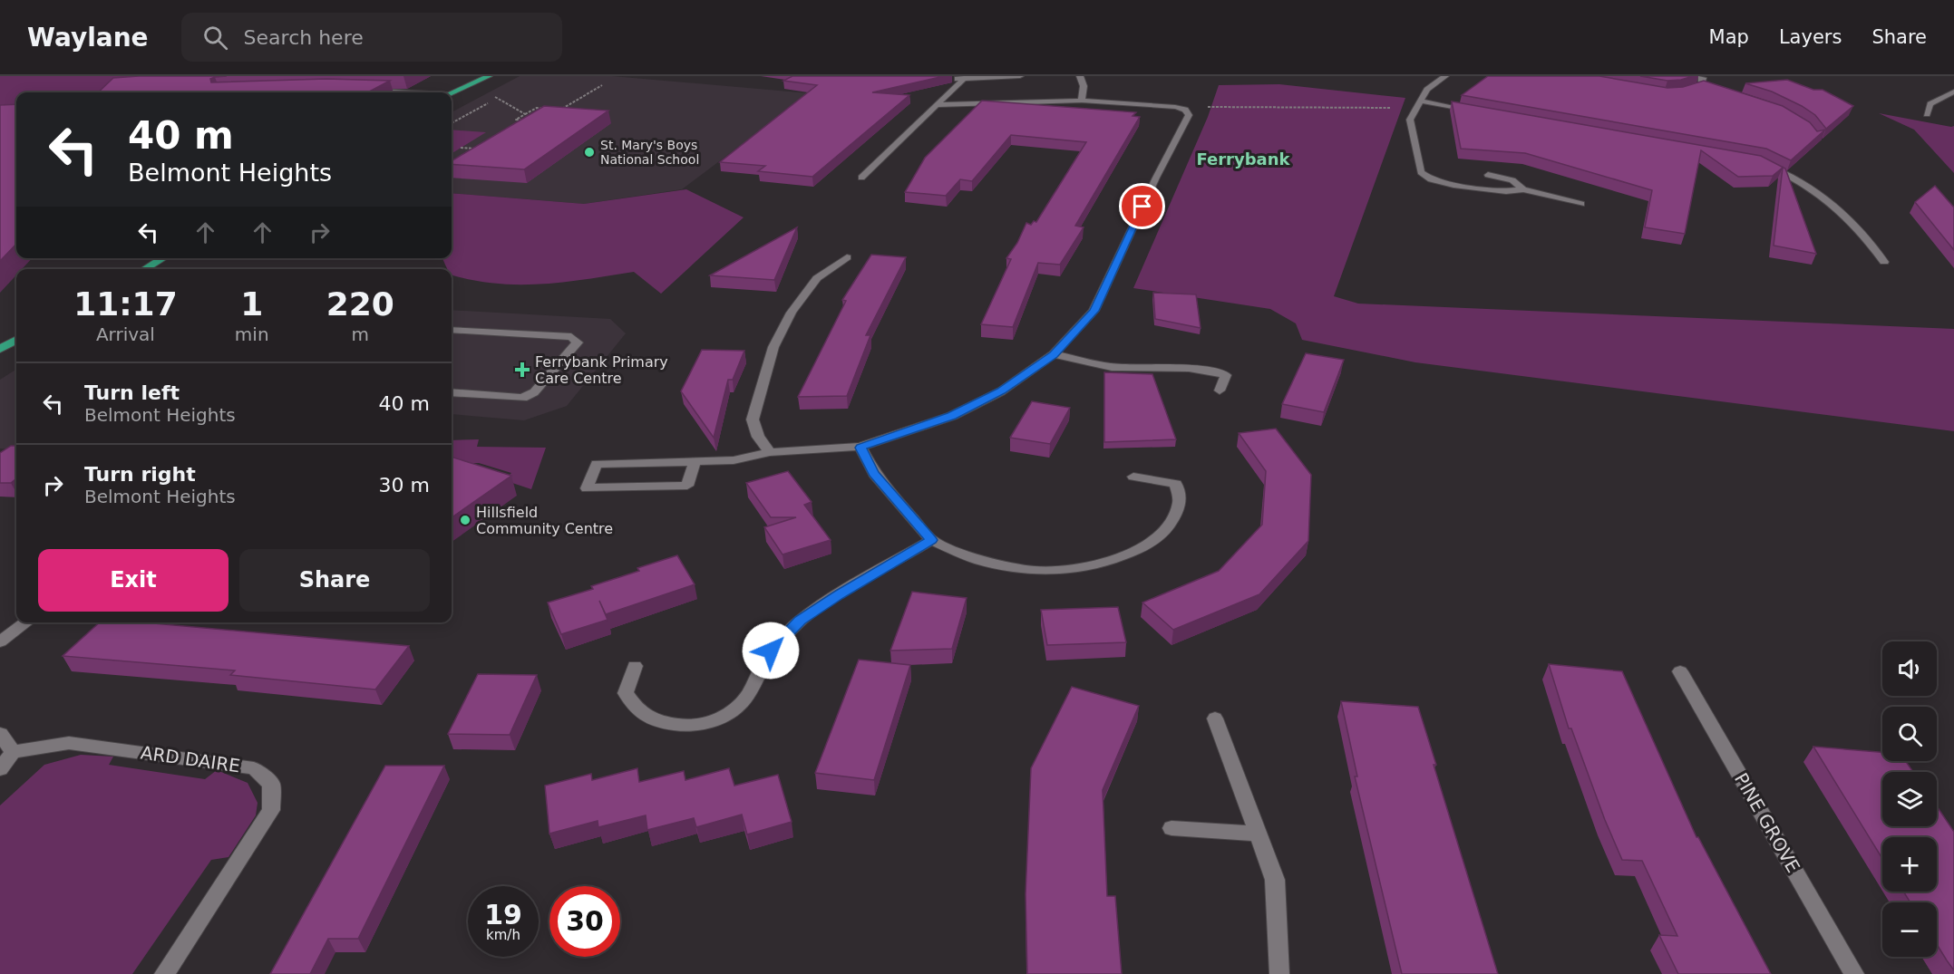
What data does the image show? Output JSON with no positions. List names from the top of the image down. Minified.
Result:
{"streets":{"street":["ARD DAIRE","PINE GROVE"]},"districts":["Ferrybank"],"places":{"other":["St. Mary's Boys National School","Hillsfield Community Centre"],"health":["Ferrybank Primary Care Centre"]},"page":{"header":"Waylane","search":"Search here","nav":["Map","Layers","Share"],"turn":["40 m","Belmont Heights"],"eta":["11:17","Arrival","1","min","220","m"],"list":[{"name":"Turn left","note":"Belmont Heights","value":"40 m"},{"name":"Turn right","note":"Belmont Heights","value":"30 m"}],"buttons":["Exit","Share"],"map_buttons":["+","−"],"speed":"19 km/h","limit":"30"}}
